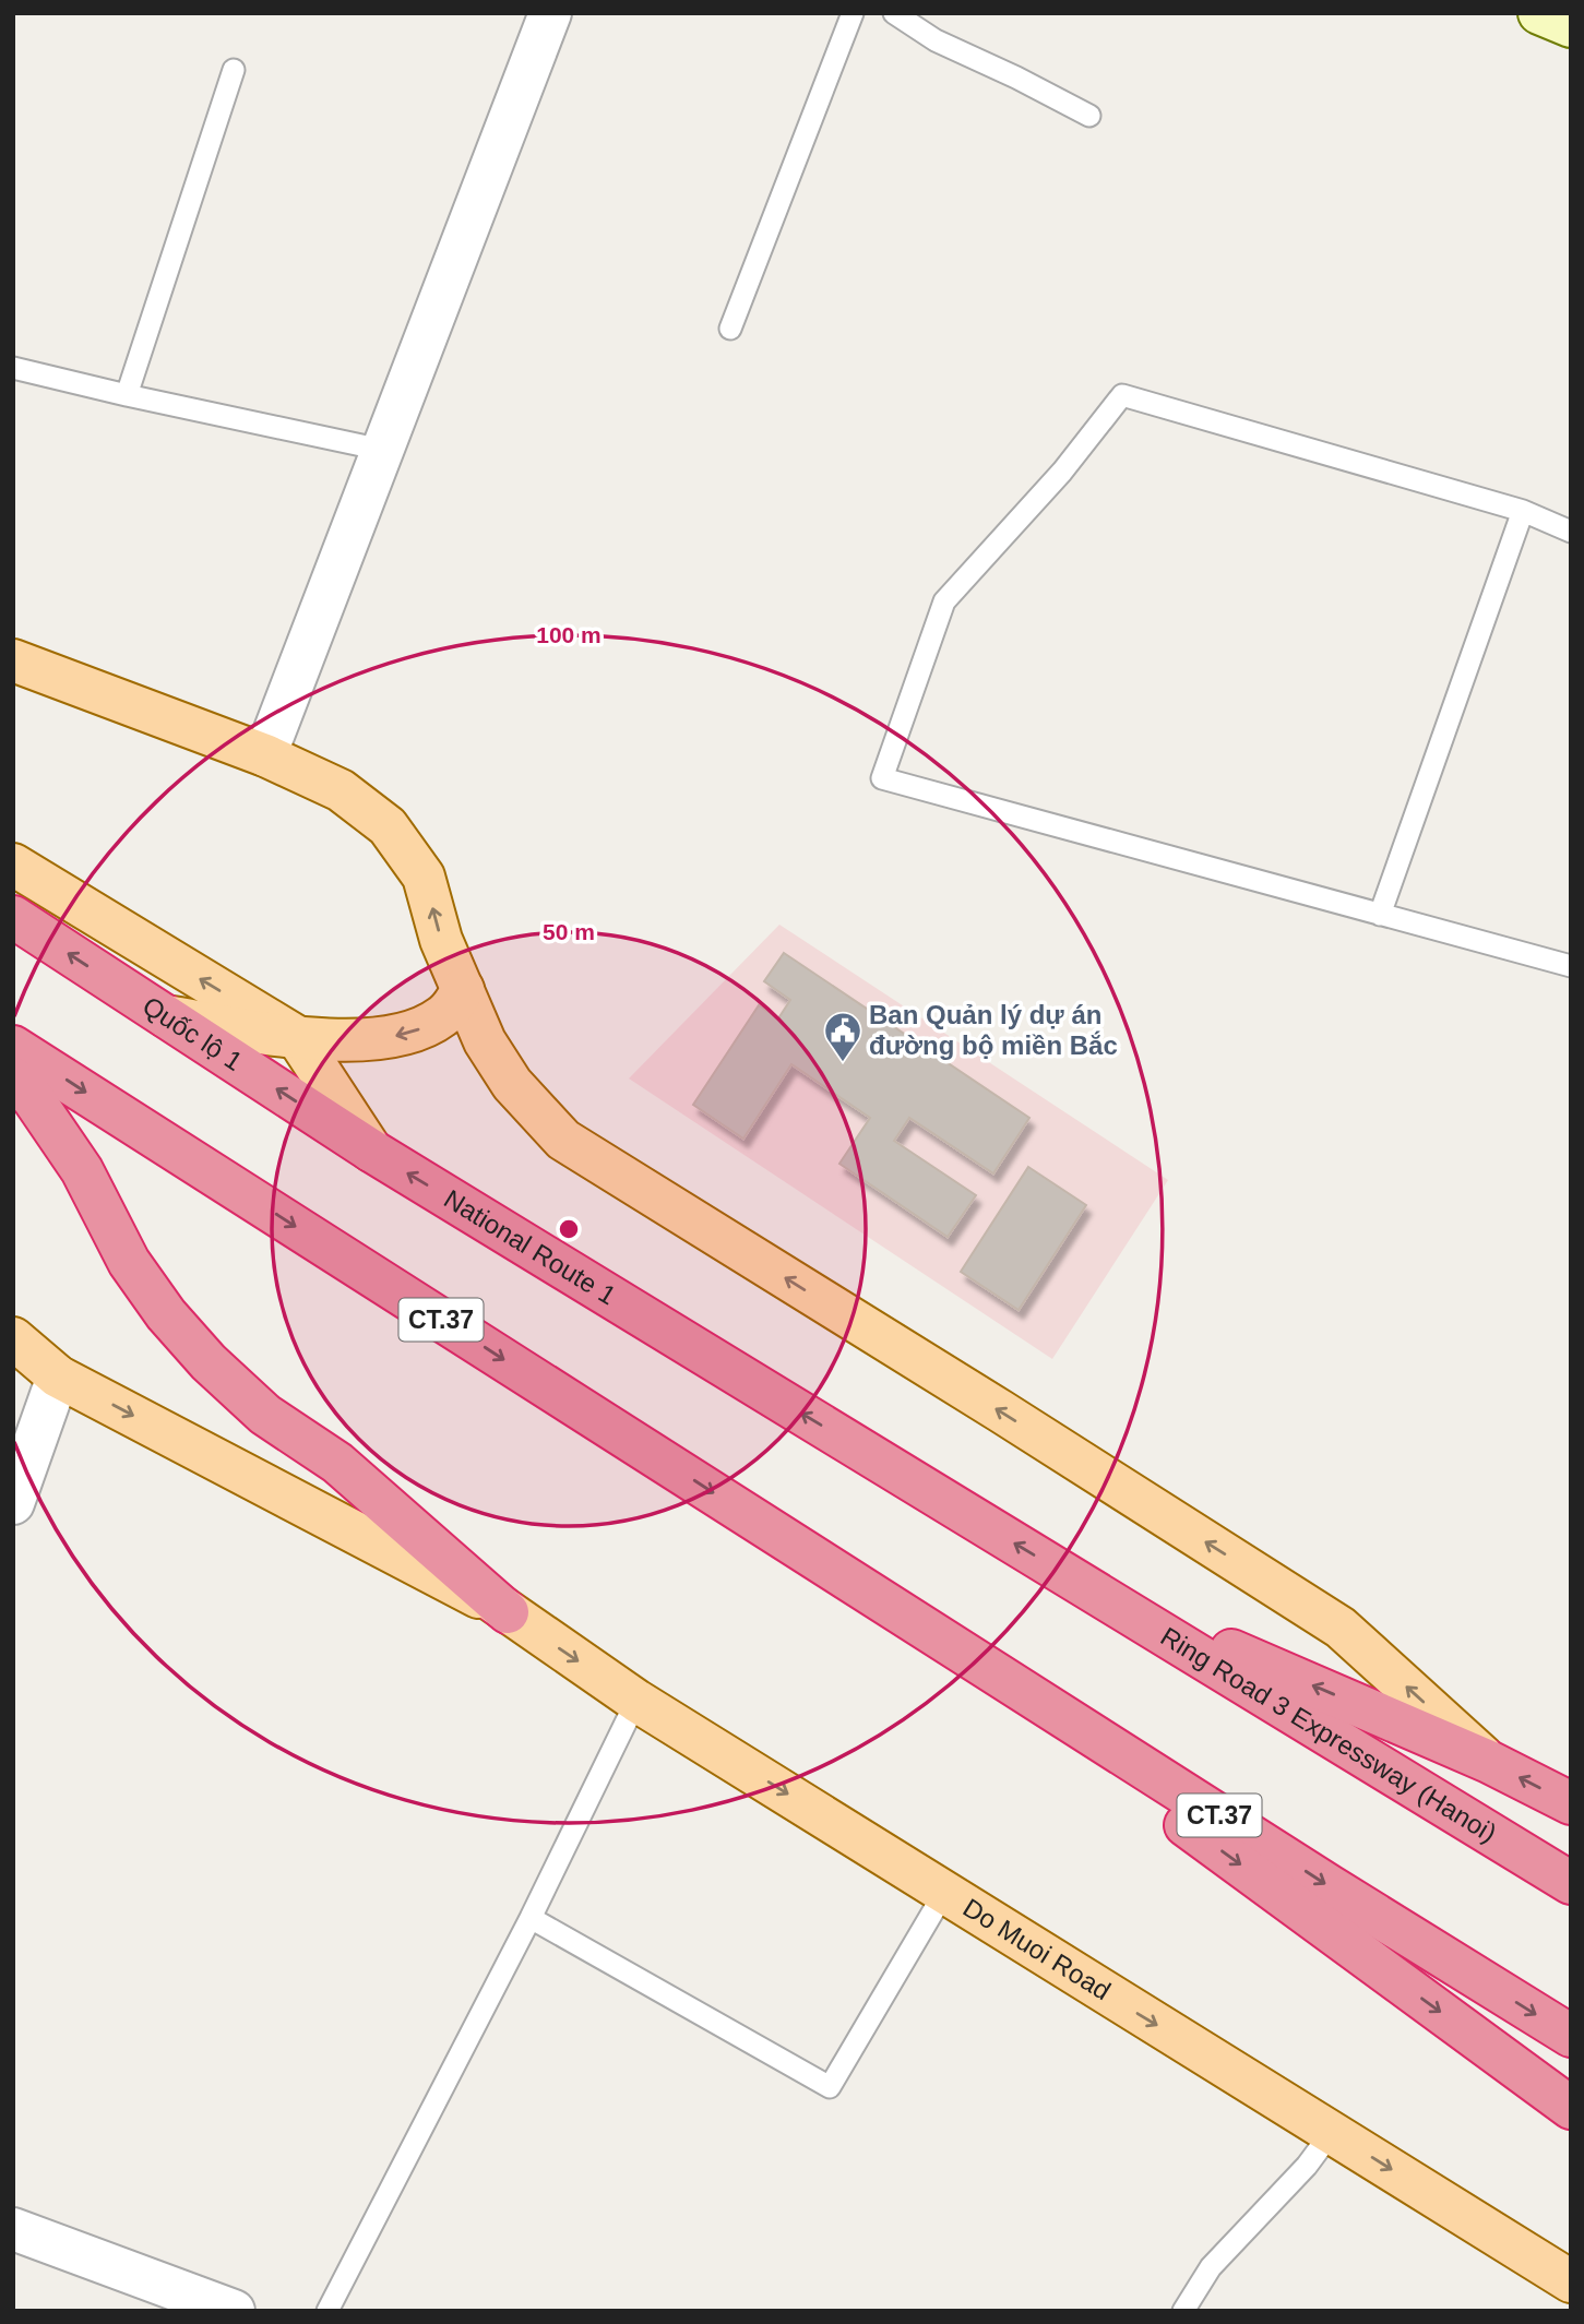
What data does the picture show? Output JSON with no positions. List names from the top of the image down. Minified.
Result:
{"streets":{"highway":["Quốc lộ 1","National Route 1","CT.37","Ring Road 3 Expressway (Hanoi)"],"main road":["Do Muoi Road"]},"crossings":[["Quốc lộ 1","National Route 1"],["National Route 1","Ring Road 3 Expressway (Hanoi)"]],"one_way":["Do Muoi Road"],"places":{"public building":["Ban Quản lý dự án đường bộ miền Bắc"]},"rings":["100 m","50 m"]}
